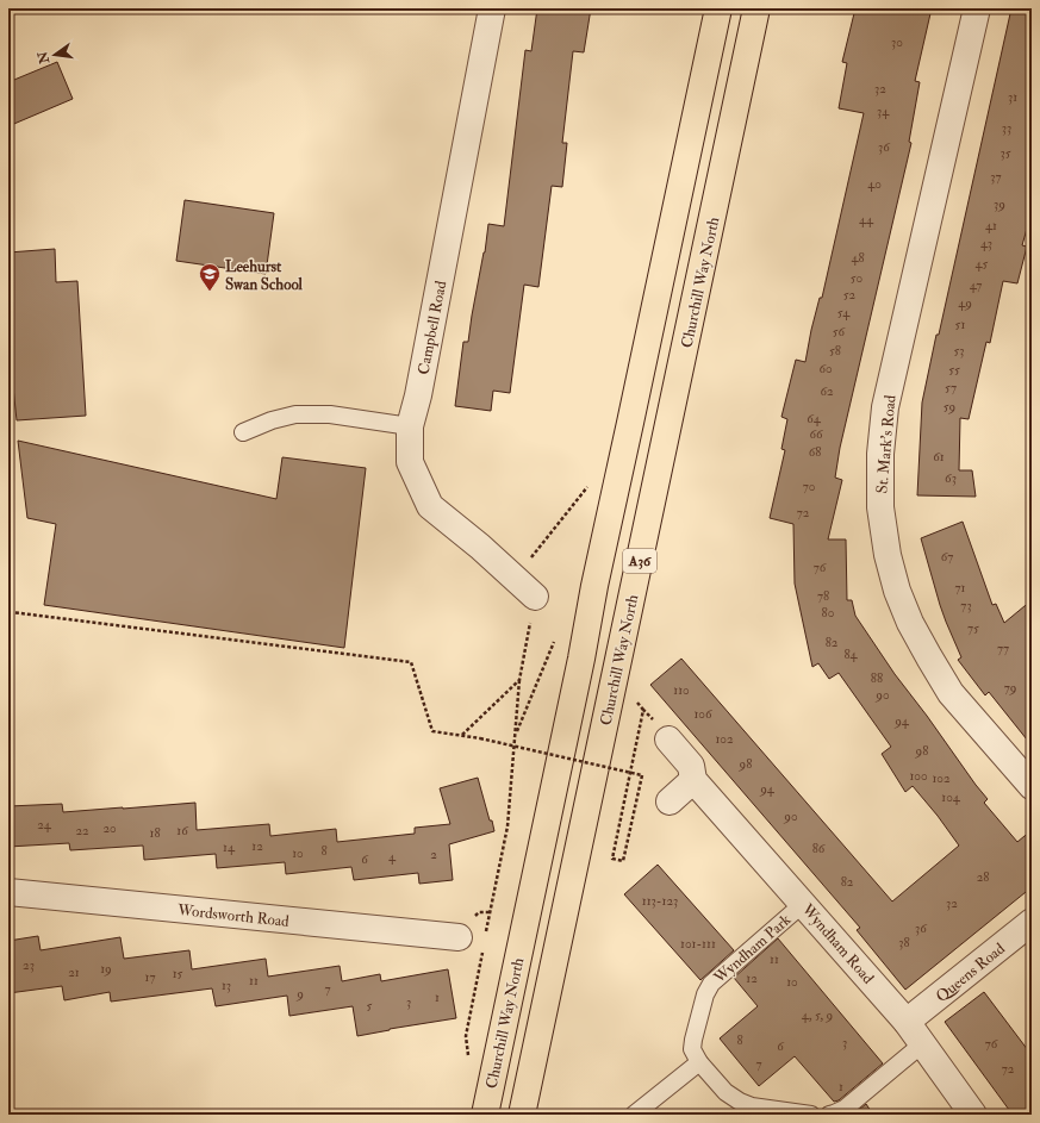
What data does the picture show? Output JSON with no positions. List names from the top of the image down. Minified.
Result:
{"streets":{"highway":["Churchill Way North","A36"],"street":["Campbell Road","St. Mark's Road","Wordsworth Road","Wyndham Road","Queens Road"],"lane":["Wyndham Park"]},"crossings":[["Wyndham Road","Wyndham Park"],["Wyndham Road","Queens Road"]],"places":{"school or university":["Leehurst Swan School"]},"house_numbers":["30","32","31","34","33","36","35","37","40","39","44","41","43","48","45","50","47","52","49","54","51","56","58","53","60","55","57","62","59","64","66","68","61","63","70","72","67","76","71","78","73","80","75","82","77","84","88","79","110","90","106","94","102","98","98","100","102","94","104","90","24","20","22","16","18","12","14","86","8","10","2","4","6","28","82","113-123","32","36","38","101-111","11","23","19","21","15","17","12","11","10","13","7","9","1","3","5","4, 5, 9","8","3","76","6","7","72","1"],"north":"left"}
